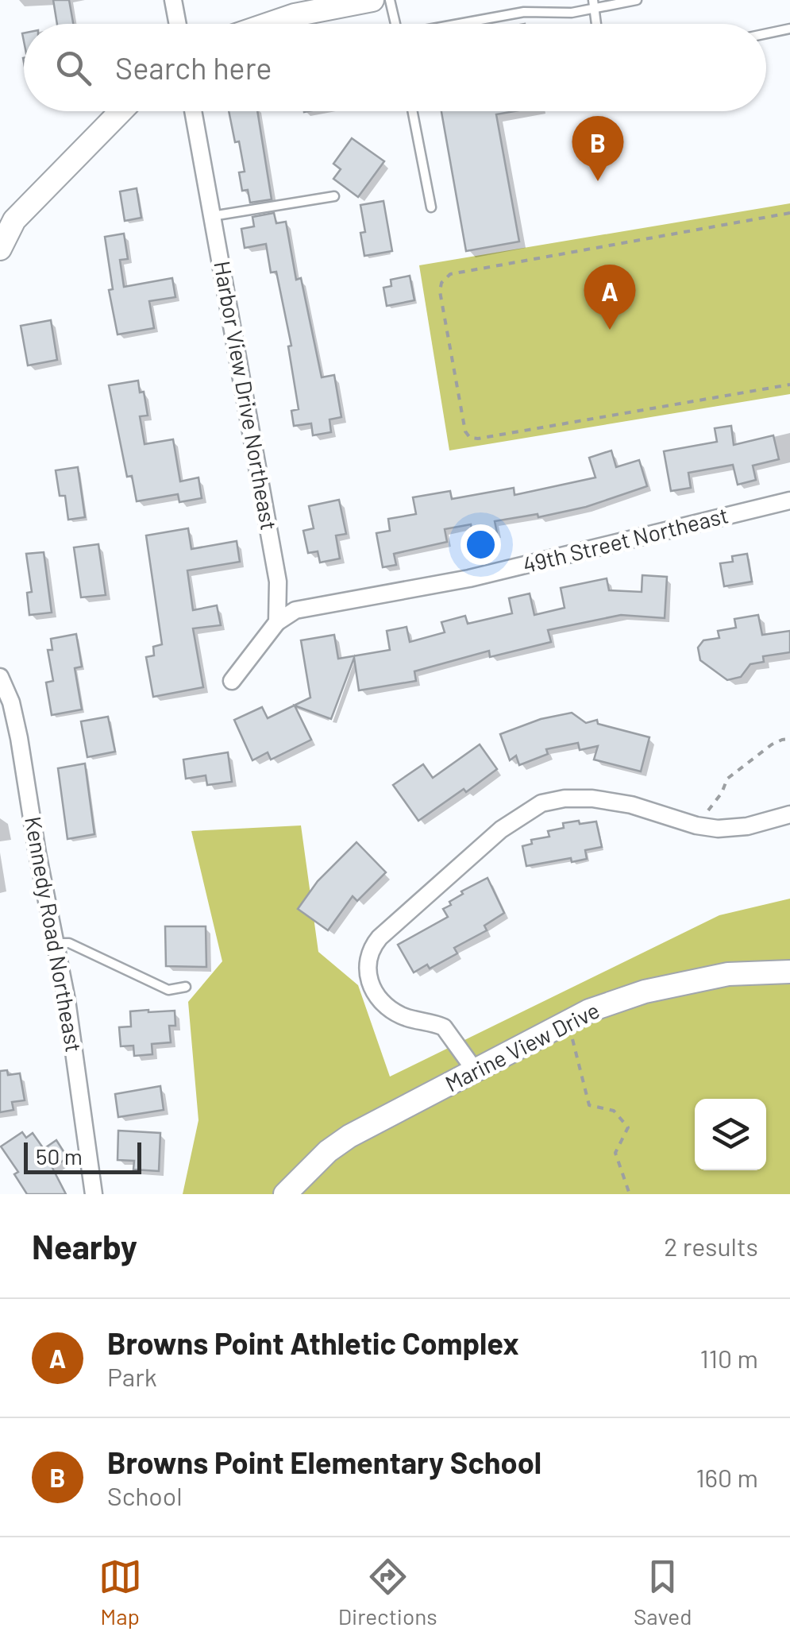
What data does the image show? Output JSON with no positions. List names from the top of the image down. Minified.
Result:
{"streets":{"main road":["Marine View Drive"],"street":["Harbor View Drive Northeast","49th Street Northeast","Kennedy Road Northeast"]},"crossings":[["Harbor View Drive Northeast","49th Street Northeast"]],"scale_bar":"50 m","page":{"search":"Search here","pins":["B","A"],"scale":"50 m","heading":["Nearby","2 results"],"list":[{"mark":"A","name":"Browns Point Athletic Complex","note":"Park","value":"110 m"},{"mark":"B","name":"Browns Point Elementary School","note":"School","value":"160 m"}],"nav":["Map","Directions","Saved"]}}
